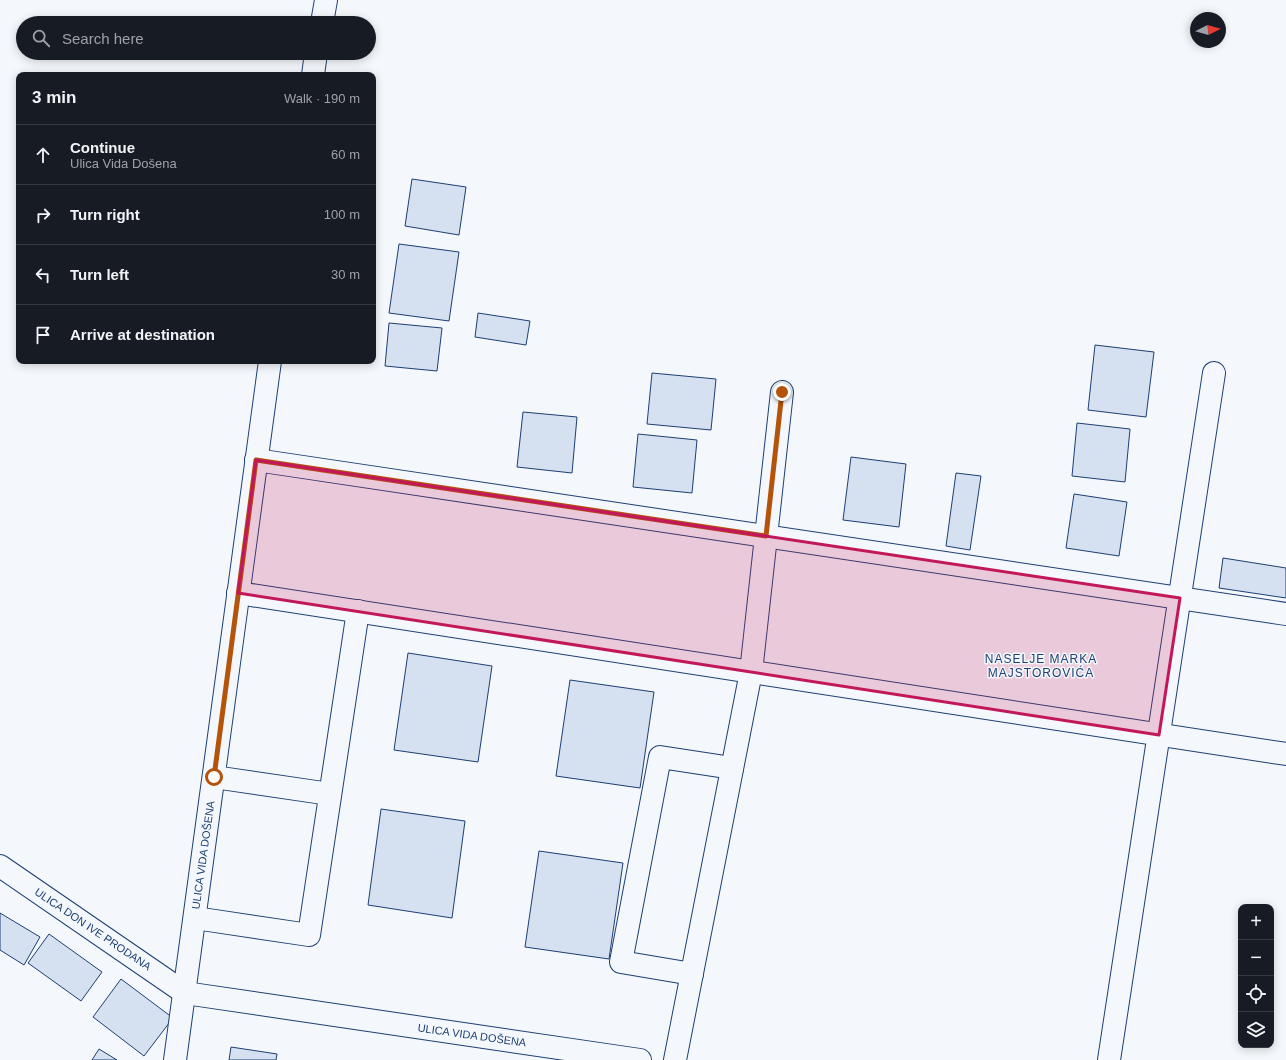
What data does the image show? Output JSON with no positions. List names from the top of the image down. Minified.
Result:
{"streets":{"street":["ULICA VIDA DOŠENA","ULICA DON IVE PRODANA"]},"crossings":[["ULICA VIDA DOŠENA","ULICA DON IVE PRODANA"]],"districts":["NASELJE MARKA MAJSTOROVIĆA"],"north":"right","page":{"search":"Search here","heading":["3 min","Walk · 190 m"],"list":[["Continue","Ulica Vida Došena","60 m"],["Turn right","100 m"],["Turn left","30 m"],"Arrive at destination"],"map_buttons":["+","−"]}}
